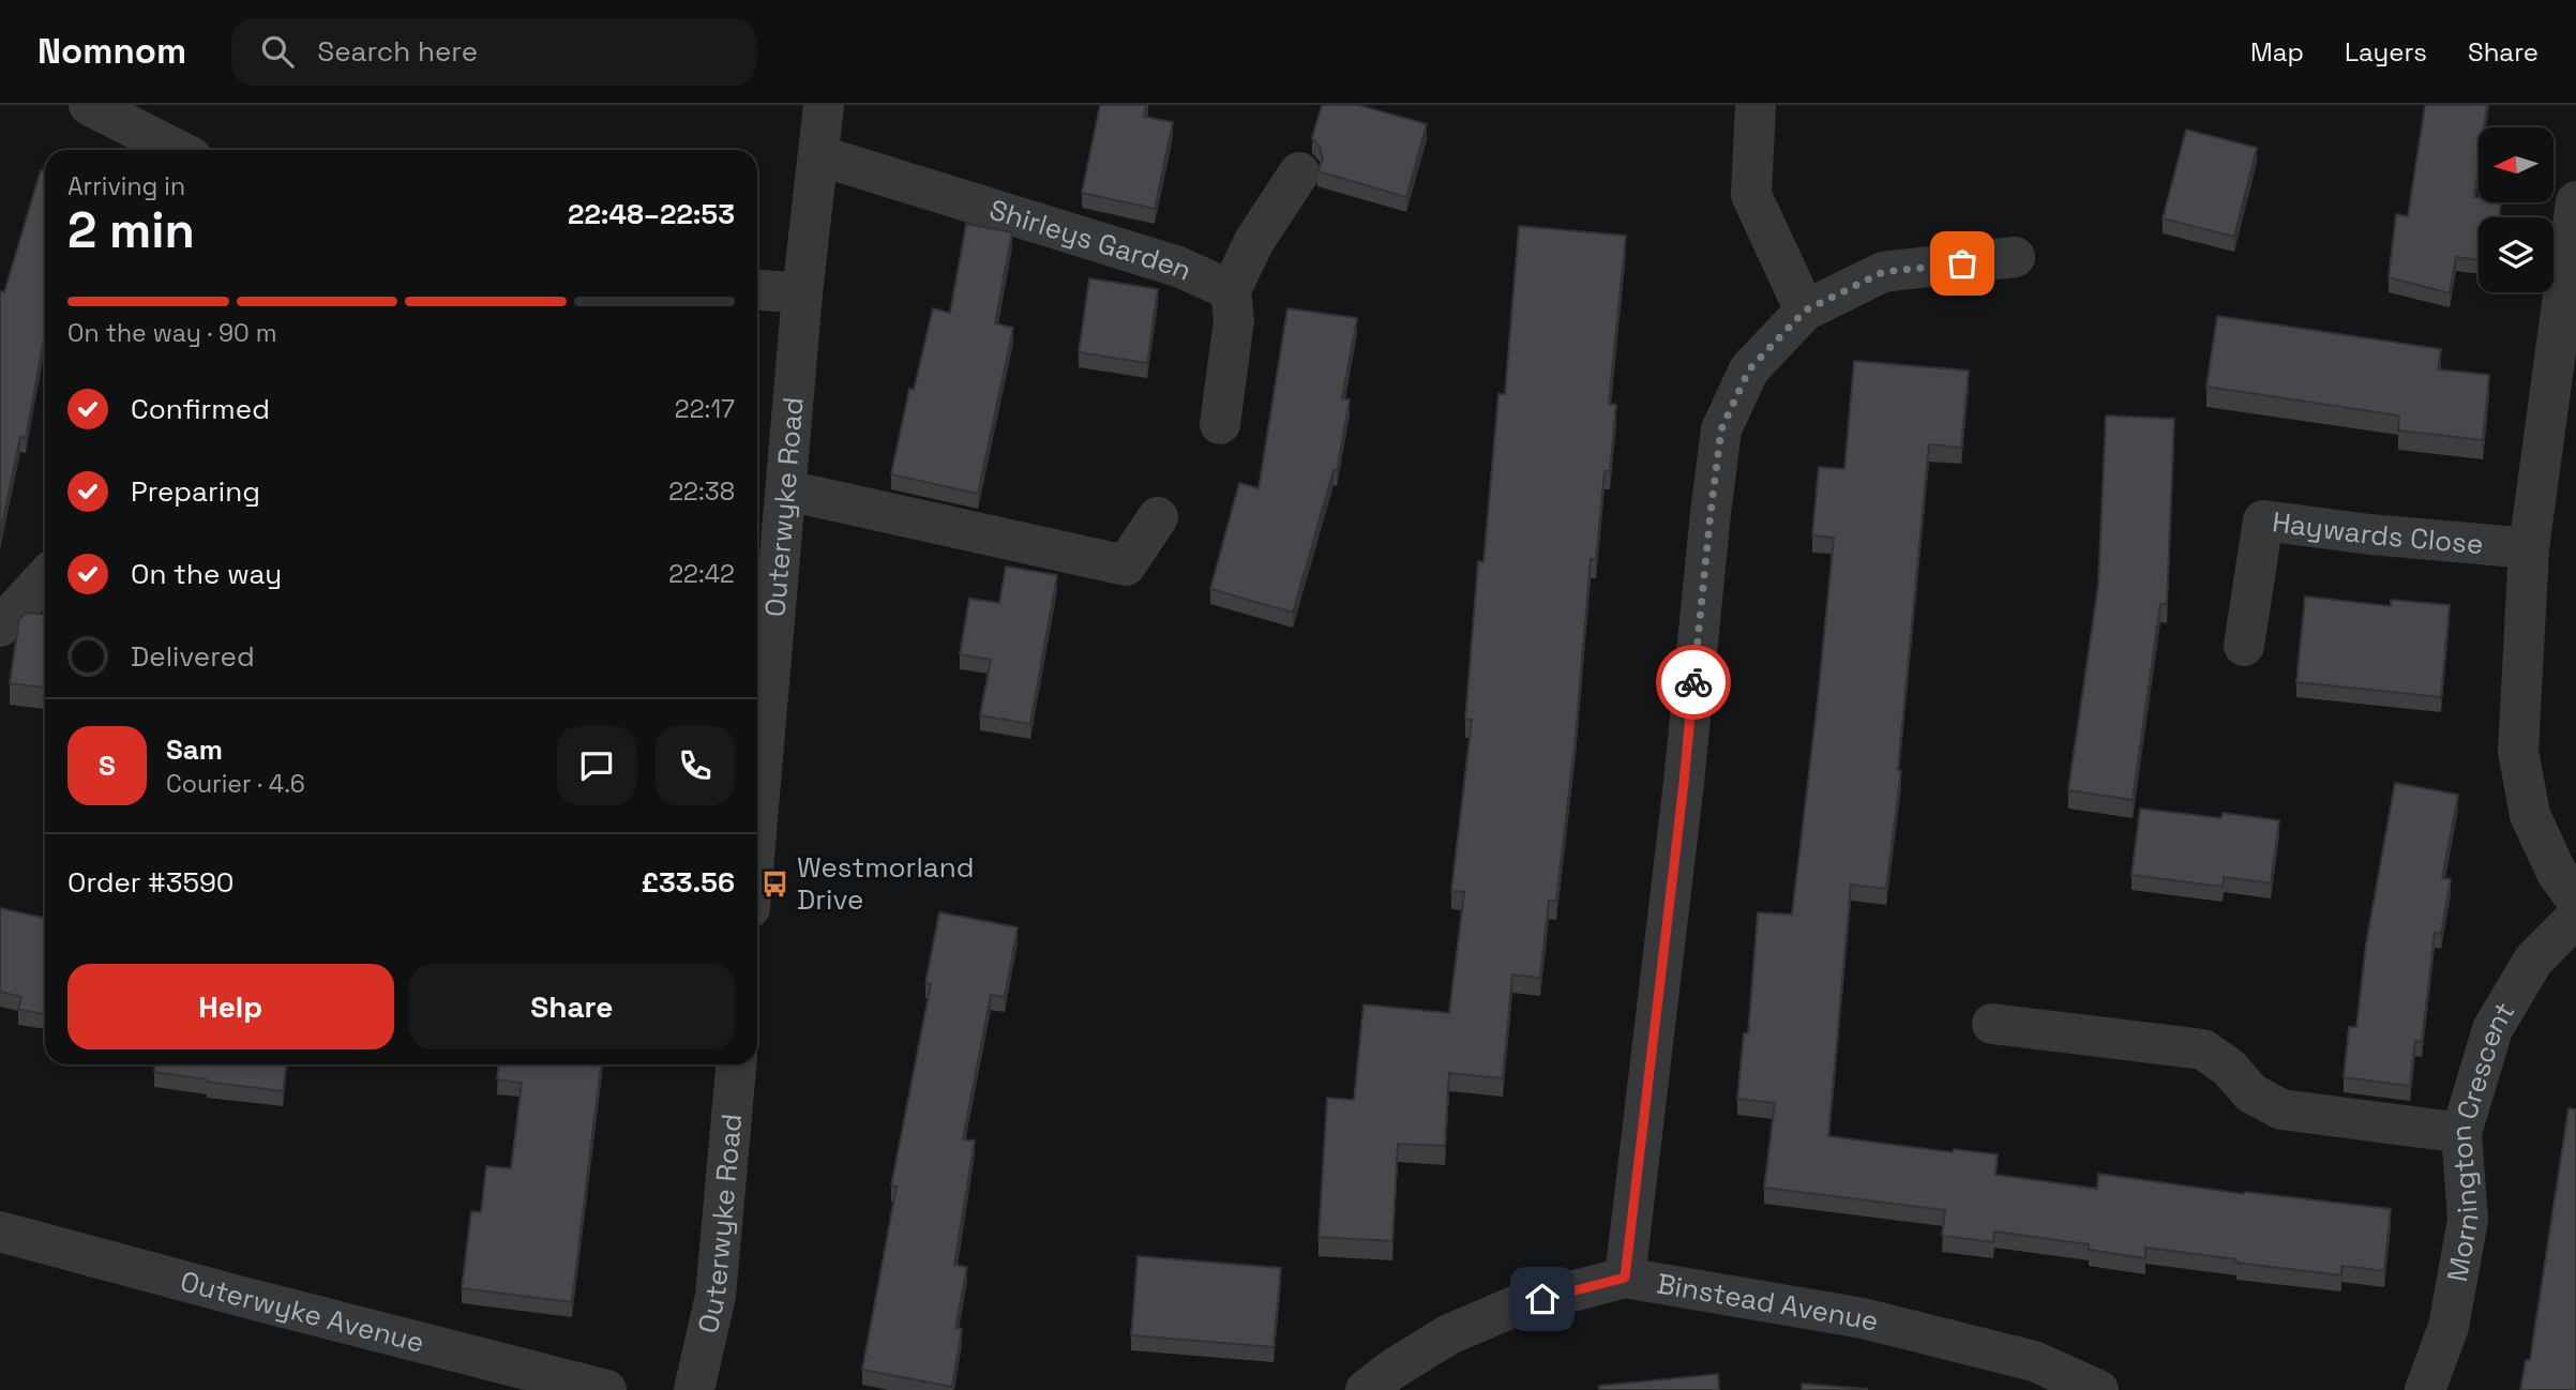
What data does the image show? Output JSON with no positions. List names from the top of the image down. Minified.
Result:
{"streets":{"street":["Shirleys Garden","Outerwyke Road","Haywards Close","Mornington Crescent","Binstead Avenue","Outerwyke Avenue"]},"crossings":[["Shirleys Garden","Outerwyke Road"]],"places":{"bus stop":["Westmorland Drive"]},"north":"left","page":{"header":"Nomnom","search":"Search here","nav":["Map","Layers","Share"],"heading":["2 min","Arriving in","22:48–22:53"],"panel":["Sam","Courier · 4.6","Order #3590","£33.56"],"bar":"On the way · 90 m","list":[["Confirmed","22:17"],["Preparing","22:38"],["On the way","22:42"],"Delivered"],"round":"S","buttons":["Help","Share"]}}
